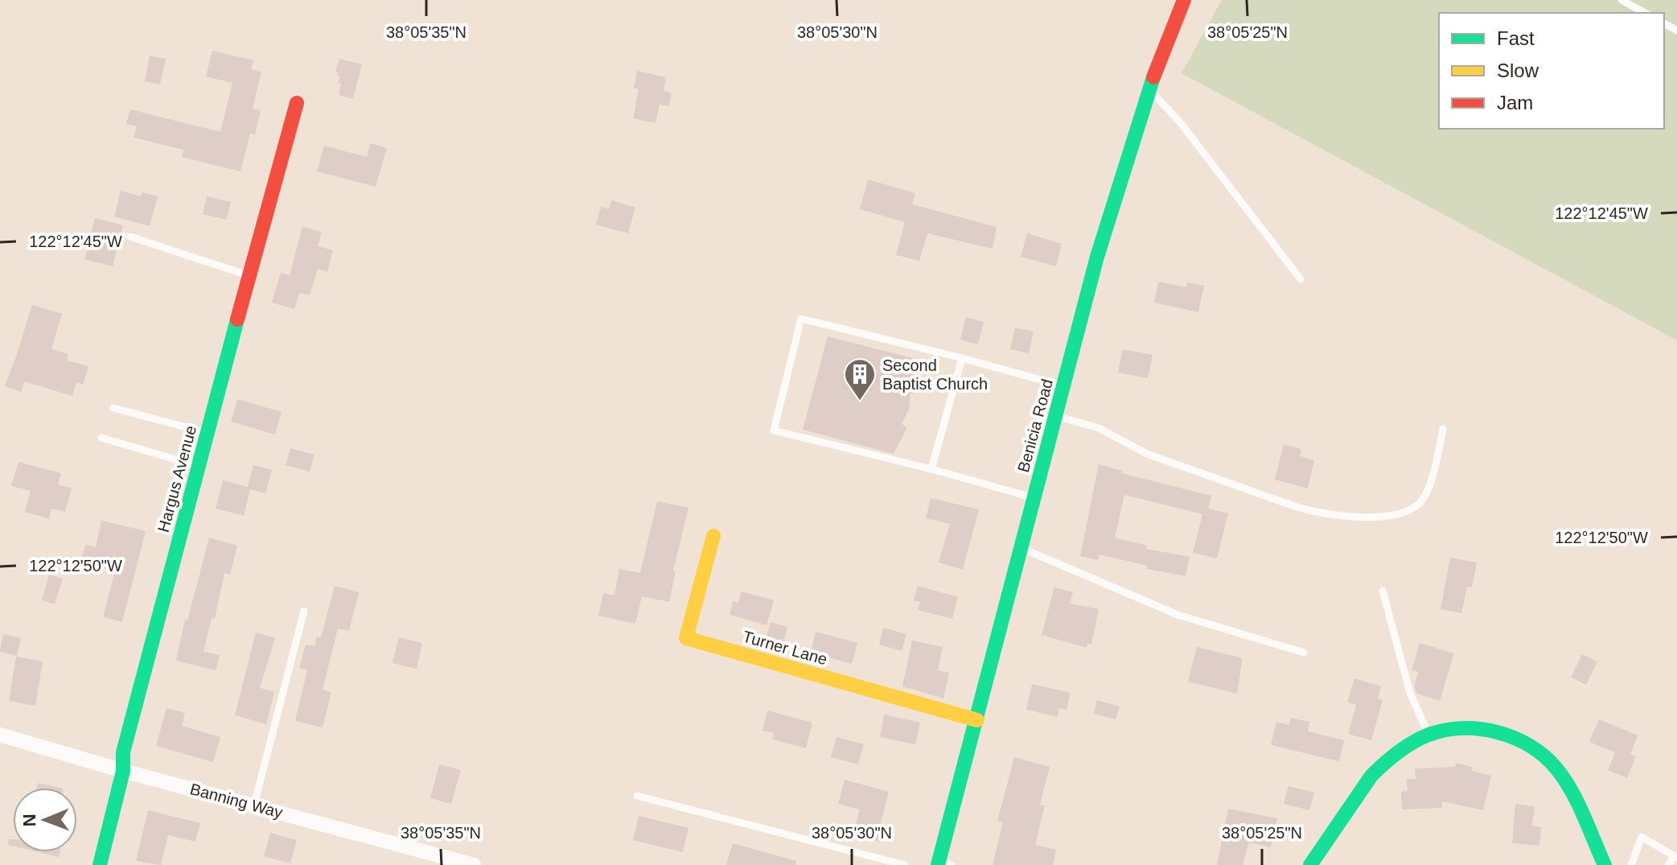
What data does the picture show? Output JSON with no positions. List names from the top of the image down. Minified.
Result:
{"streets":{"street":["Benicia Road","Hargus Avenue","Turner Lane","Banning Way"]},"crossings":[["Benicia Road","Turner Lane"],["Hargus Avenue","Banning Way"]],"places":{"building":["Second Baptist Church"]},"legend":["Fast","Slow","Jam"],"north":"left","coordinates":["38°05'35\"N","38°05'30\"N","38°05'25\"N","122°12'45\"W","122°12'50\"W"]}
